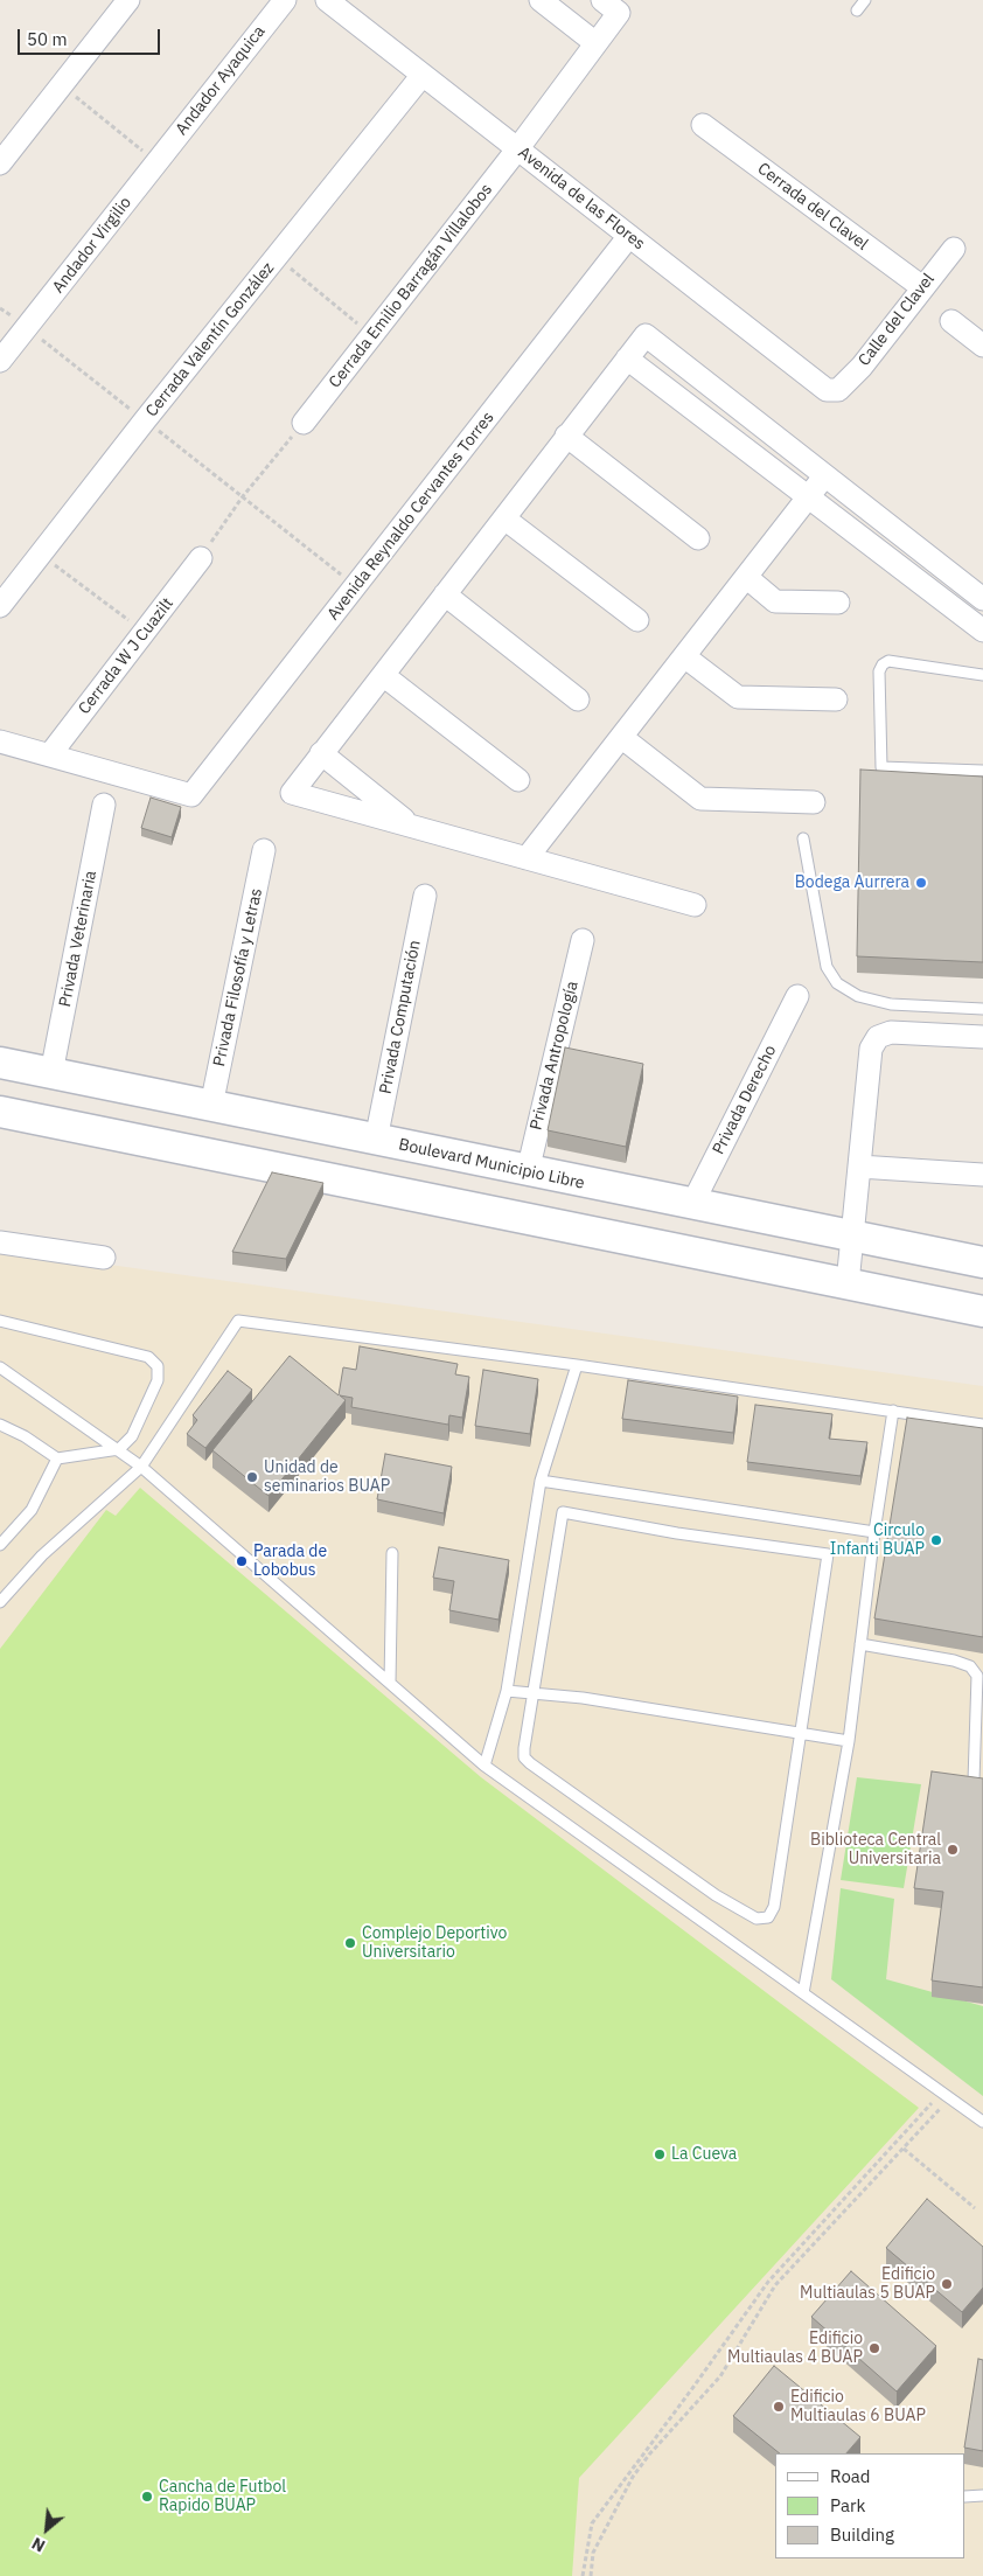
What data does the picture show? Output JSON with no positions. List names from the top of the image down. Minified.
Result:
{"streets":{"main road":["Boulevard Municipio Libre"],"street":["Andador Ayaquica","Avenida de las Flores","Cerrada del Clavel","Andador Virgilio","Cerrada Emilio Barragán Villalobos","Calle del Clavel","Cerrada Valentín González","Avenida Reynaldo Cervantes Torres","Cerrada W J Cuazilt","Privada Veterinaria","Privada Filosofía y Letras","Privada Computación","Privada Antropología","Privada Derecho"]},"crossings":[["Andador Ayaquica","Andador Virgilio"],["Avenida de las Flores","Cerrada Emilio Barragán Villalobos"],["Avenida de las Flores","Calle del Clavel"],["Avenida de las Flores","Cerrada Valentín González"],["Avenida de las Flores","Avenida Reynaldo Cervantes Torres"],["Cerrada del Clavel","Calle del Clavel"],["Avenida Reynaldo Cervantes Torres","Cerrada W J Cuazilt"],["Privada Veterinaria","Boulevard Municipio Libre"],["Privada Filosofía y Letras","Boulevard Municipio Libre"],["Privada Computación","Boulevard Municipio Libre"],["Privada Antropología","Boulevard Municipio Libre"],["Privada Derecho","Boulevard Municipio Libre"]],"places":["Bodega Aurrera","Unidad de seminarios BUAP","Circulo Infanti BUAP","Parada de Lobobus","Biblioteca Central Universitaria","Complejo Deportivo Universitario","La Cueva","Edificio Multiaulas 5 BUAP","Edificio Multiaulas 4 BUAP","Edificio Multiaulas 6 BUAP","Cancha de Futbol Rapido BUAP"],"legend":["Road","Park","Building"],"scale_bar":"50 m","north":"bottom left"}
